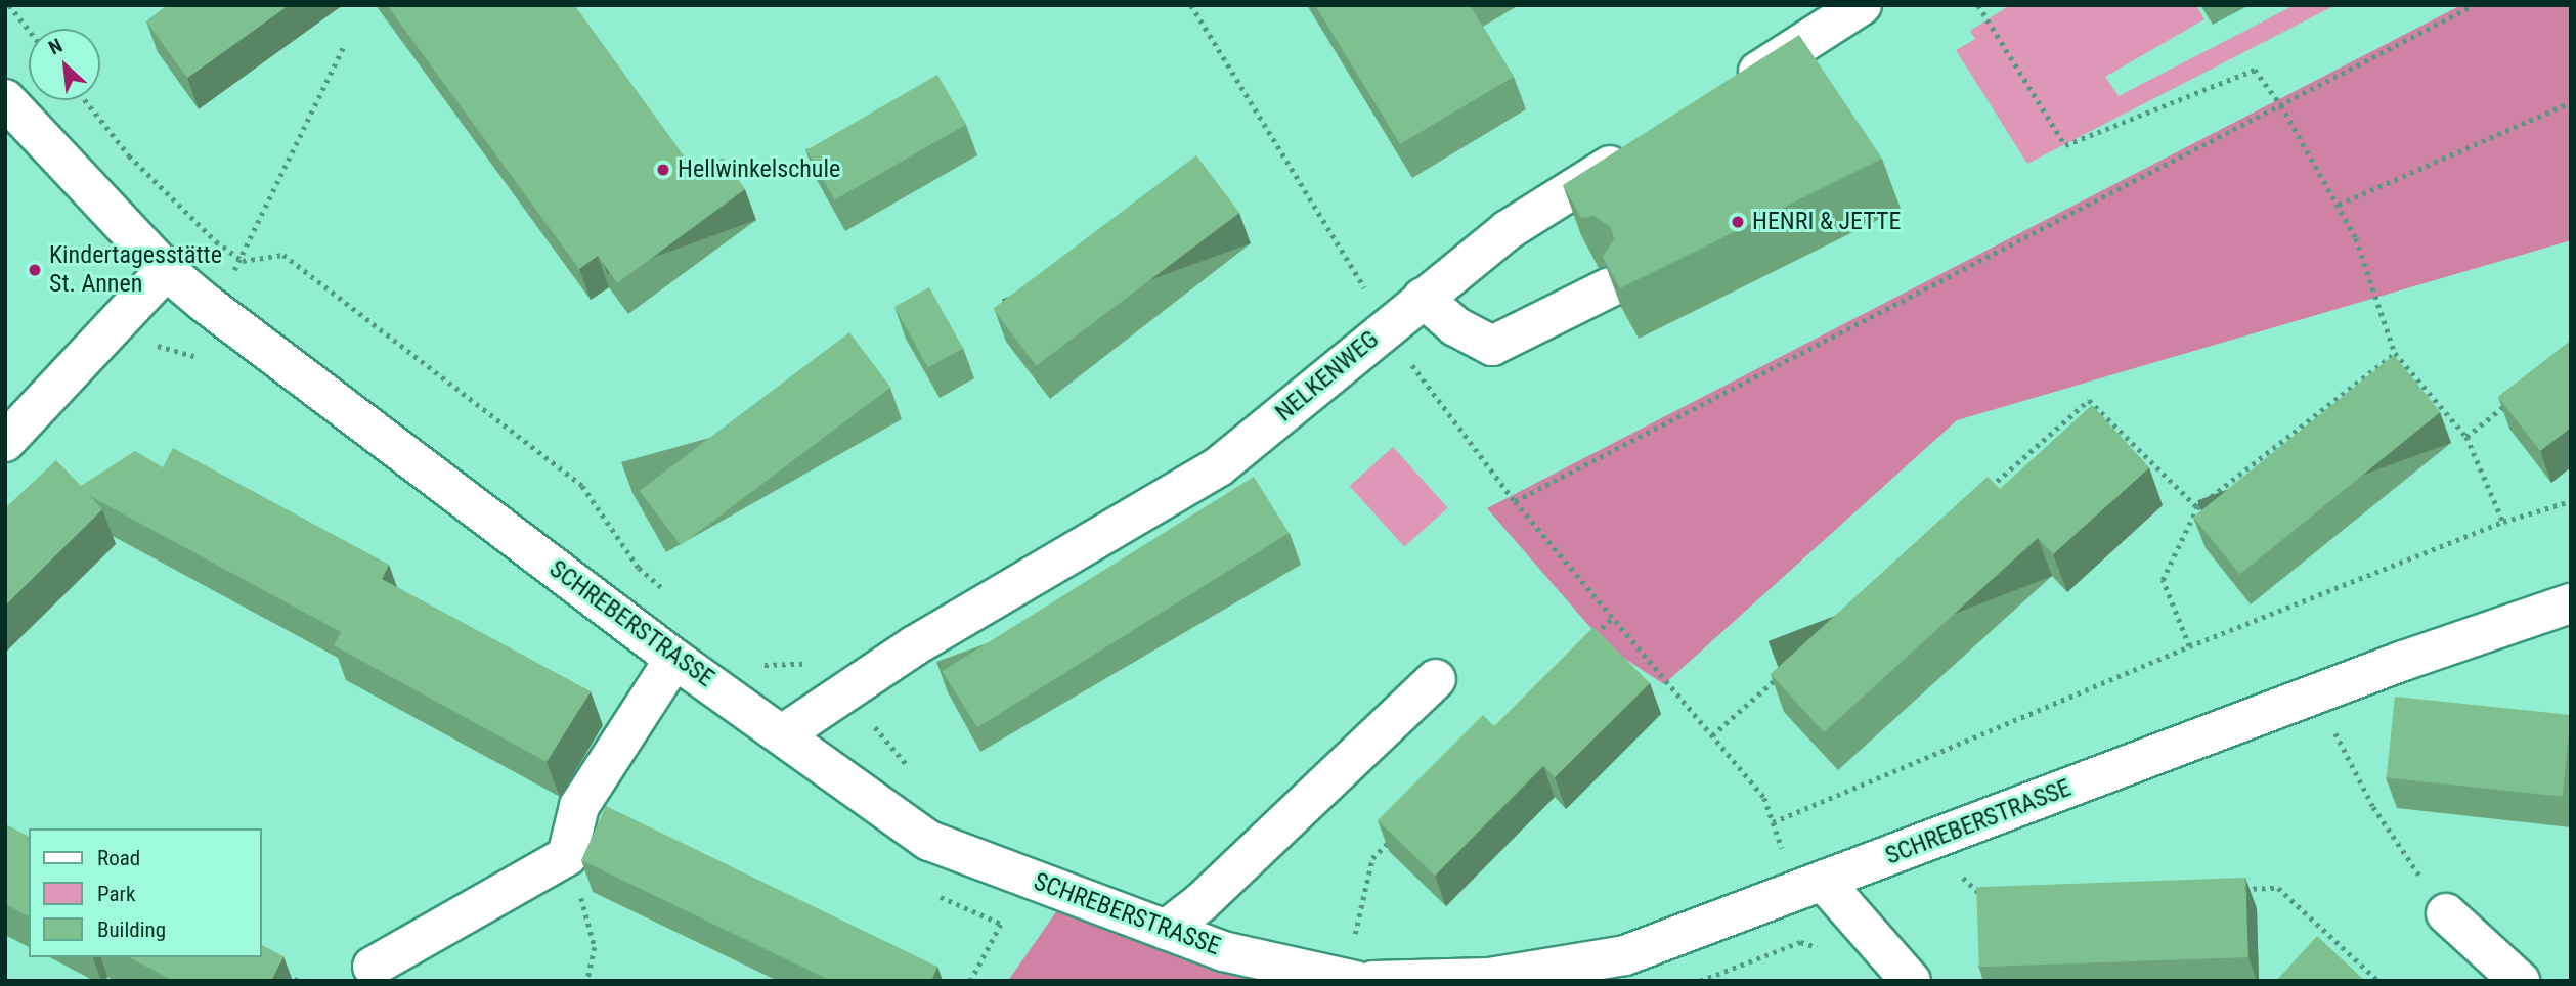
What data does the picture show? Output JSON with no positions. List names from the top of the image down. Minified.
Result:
{"streets":{"street":["NELKENWEG","SCHREBERSTRASSE"]},"crossings":[["NELKENWEG","SCHREBERSTRASSE"]],"places":["Hellwinkelschule","HENRI & JETTE","Kindertagesstätte St. Annen"],"legend":["Road","Park","Building"],"north":"top left"}
